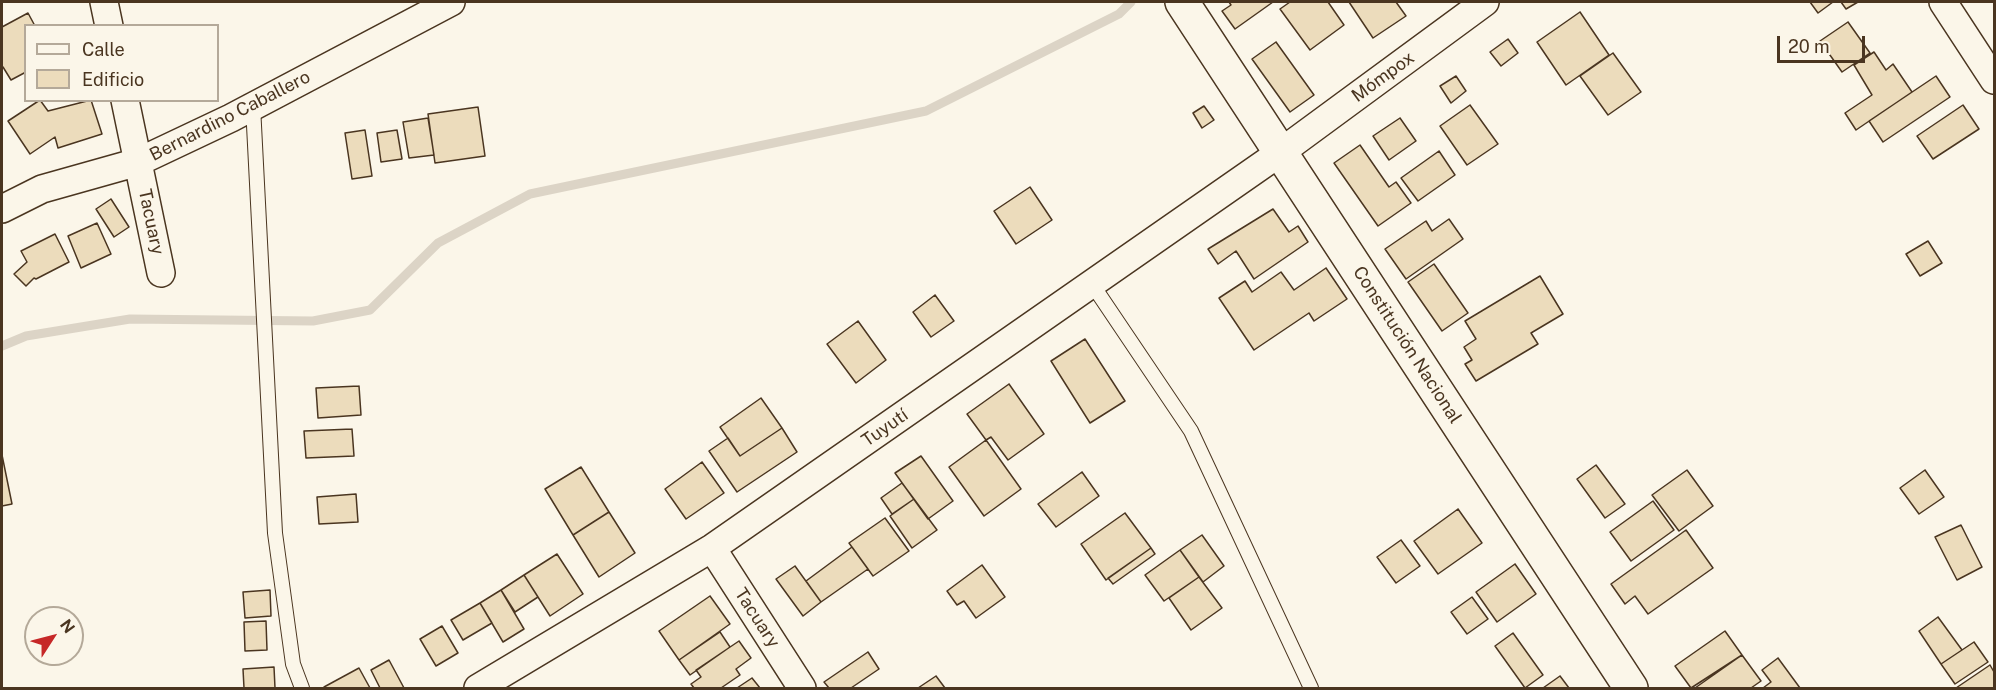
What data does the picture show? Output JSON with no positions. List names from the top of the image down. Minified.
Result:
{"streets":{"street":["Mómpox","Bernardino Caballero","Tacuary","Constitución Nacional","Tuyutí"]},"crossings":[["Mómpox","Constitución Nacional"],["Mómpox","Tuyutí"],["Bernardino Caballero","Tacuary"],["Tacuary","Tuyutí"],["Constitución Nacional","Tuyutí"]],"legend":["Calle","Edificio"],"scale_bar":"20 m","north":"top right"}
